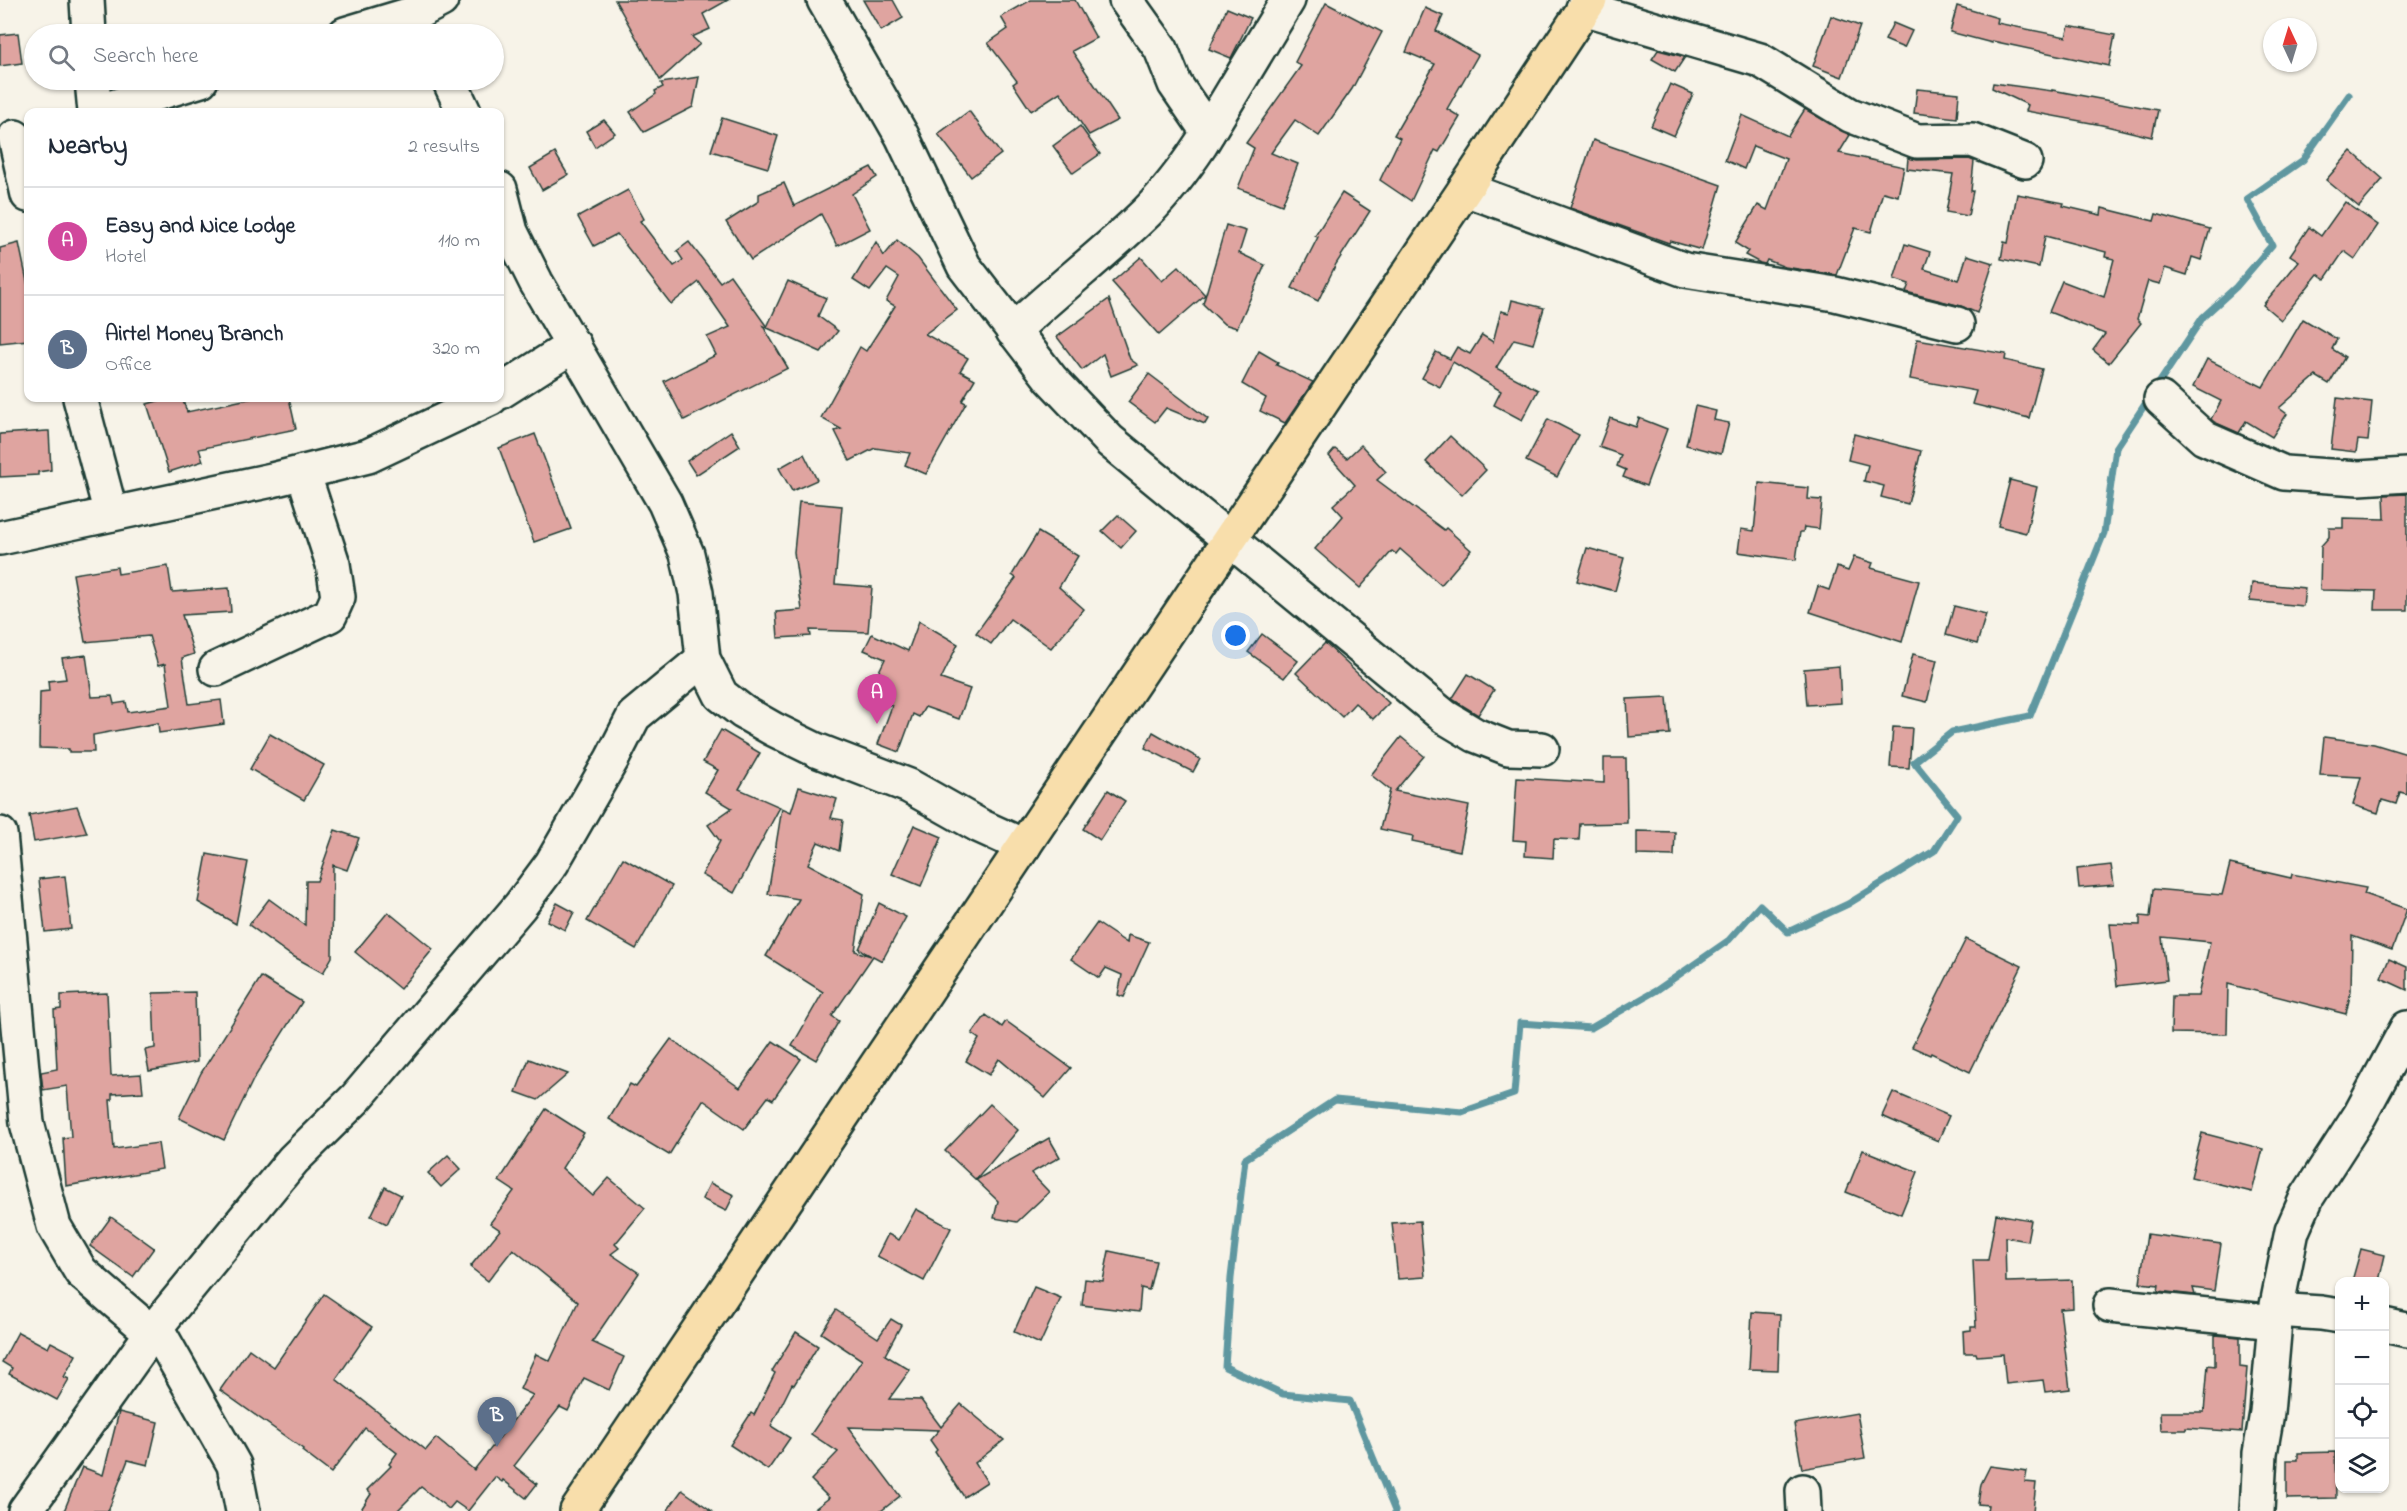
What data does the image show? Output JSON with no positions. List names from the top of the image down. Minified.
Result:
{"north":"top","page":{"search":"Search here","heading":["Nearby","2 results"],"list":[{"mark":"A","name":"Easy and Nice Lodge","note":"Hotel","value":"110 m"},{"mark":"B","name":"Airtel Money Branch","note":"Office","value":"320 m"}],"pins":["A","B"],"map_buttons":["+","−"]}}
